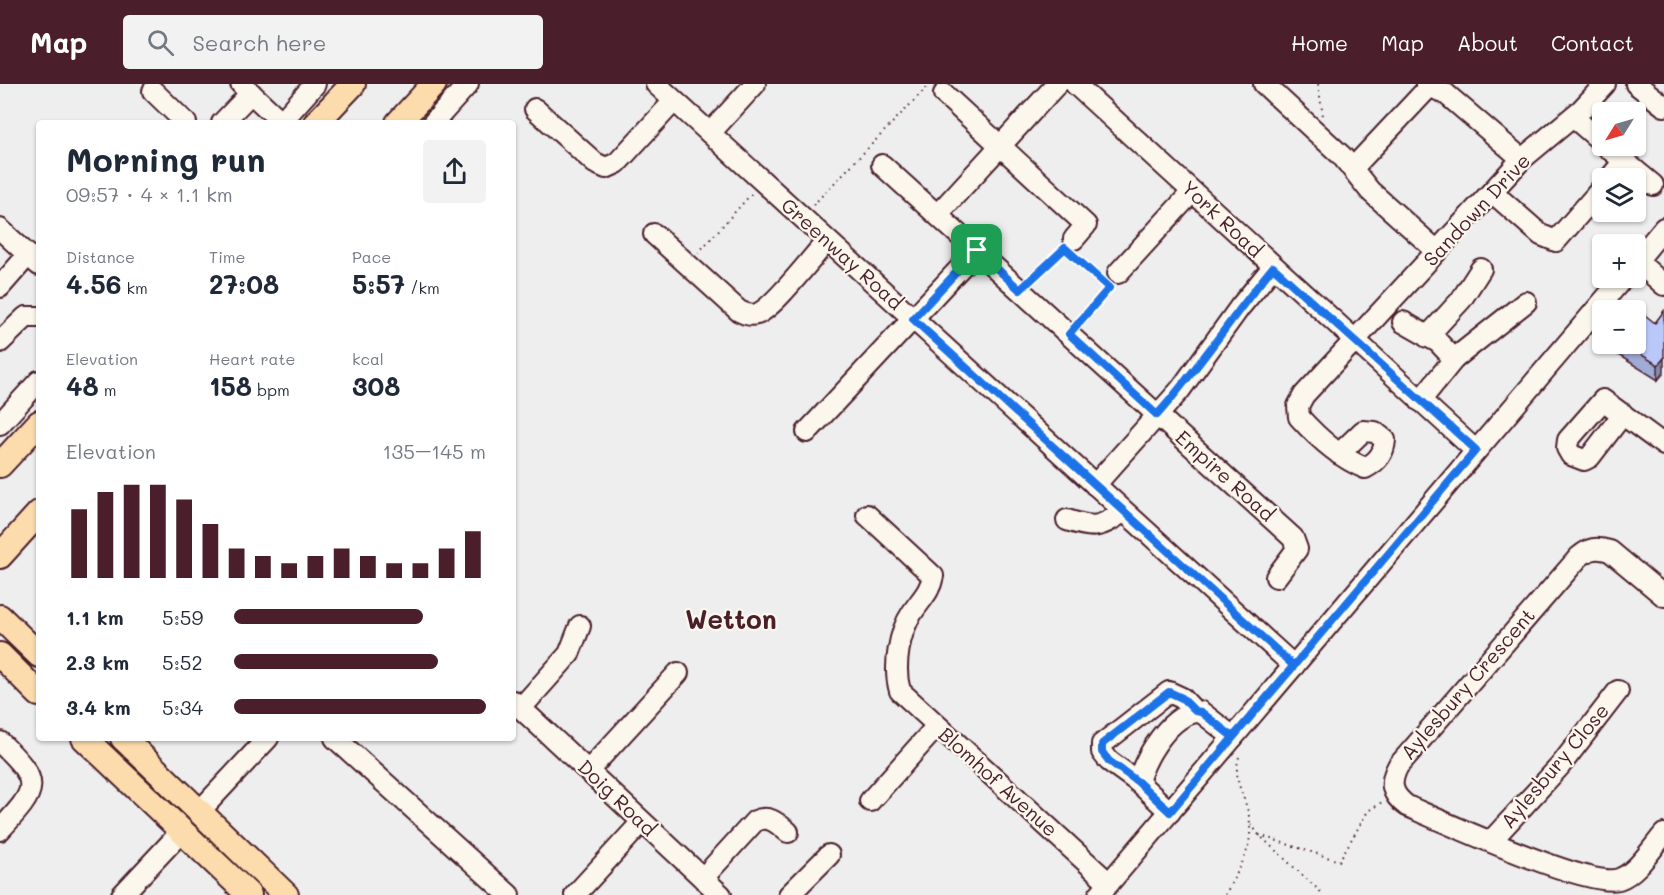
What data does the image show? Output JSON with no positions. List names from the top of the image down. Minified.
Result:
{"streets":{"street":["Sandown Drive","York Road","Greenway Road","Empire Road","Aylesbury Crescent","Aylesbury Close","Blomhof Avenue","Doig Road"]},"crossings":[["Sandown Drive","York Road"]],"districts":["Wetton"],"north":"bottom left","page":{"header":"Map","search":"Search here","nav":["Home","Map","About","Contact"],"map_buttons":["+","−"],"heading":["Morning run","09:57 · 4 × 1.1 km"],"stats":[["Distance","4.56 km"],["Time","27:08"],["Pace","5:57 /km"],["Elevation","48 m"],["Heart rate","158 bpm"],["kcal","308"]],"chart":["Elevation","135–145 m"],"list":[{"name":"1.1 km","note":"5:59"},{"name":"2.3 km","note":"5:52"},{"name":"3.4 km","note":"5:34"}]}}
